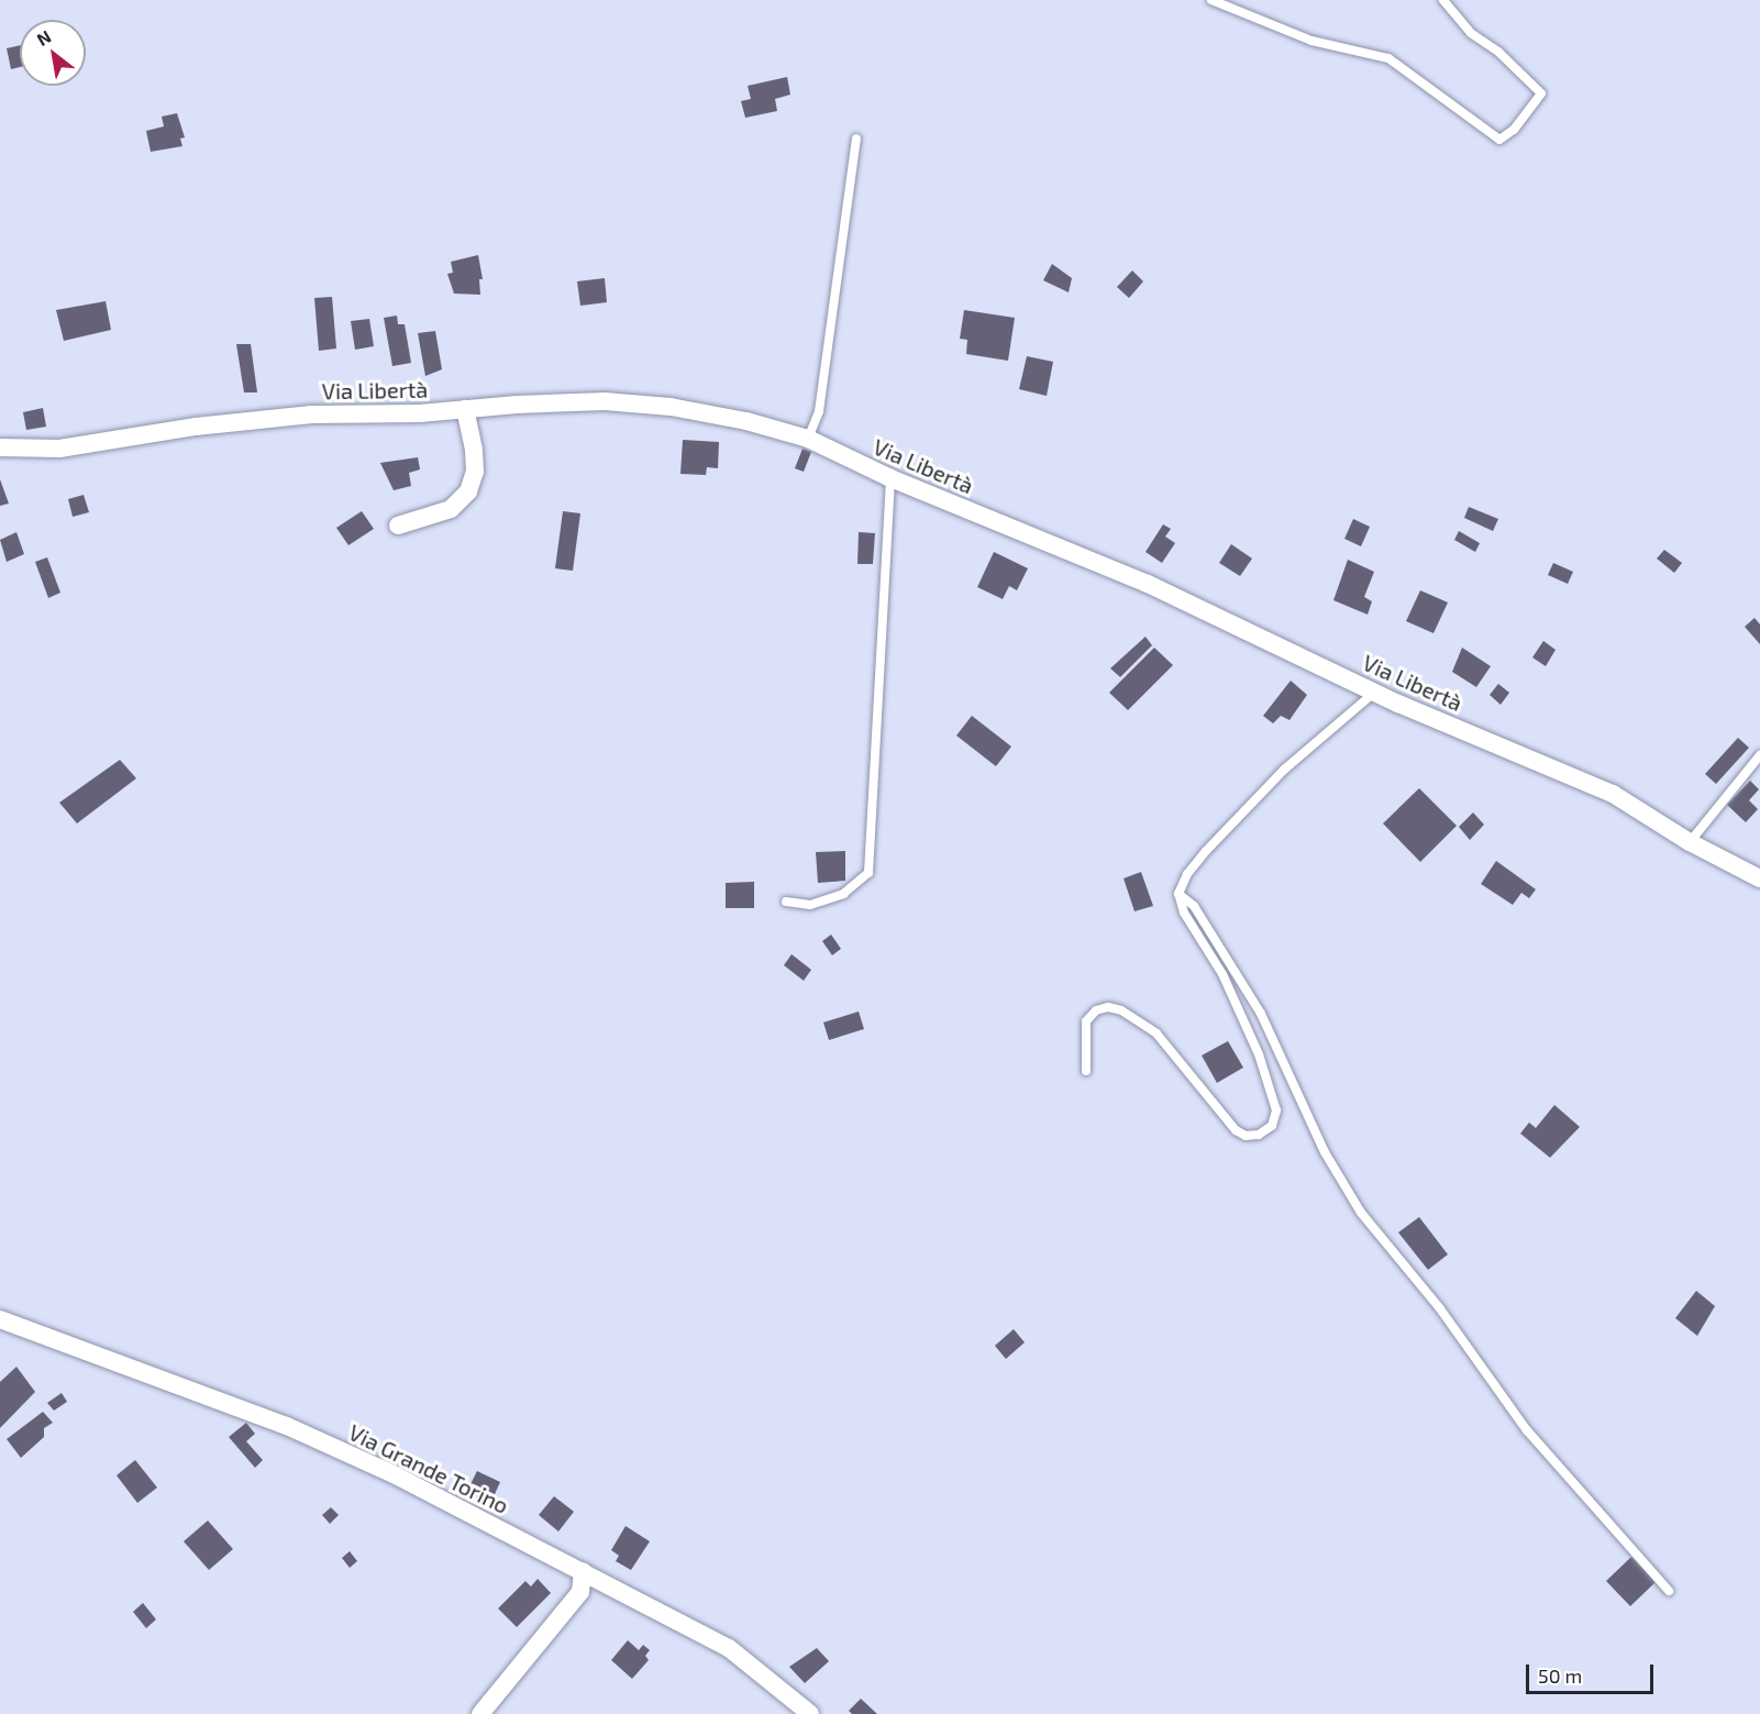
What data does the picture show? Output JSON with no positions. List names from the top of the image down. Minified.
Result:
{"streets":{"street":["Via Libertà","Via Grande Torino"]},"scale_bar":"50 m","north":"top left"}
